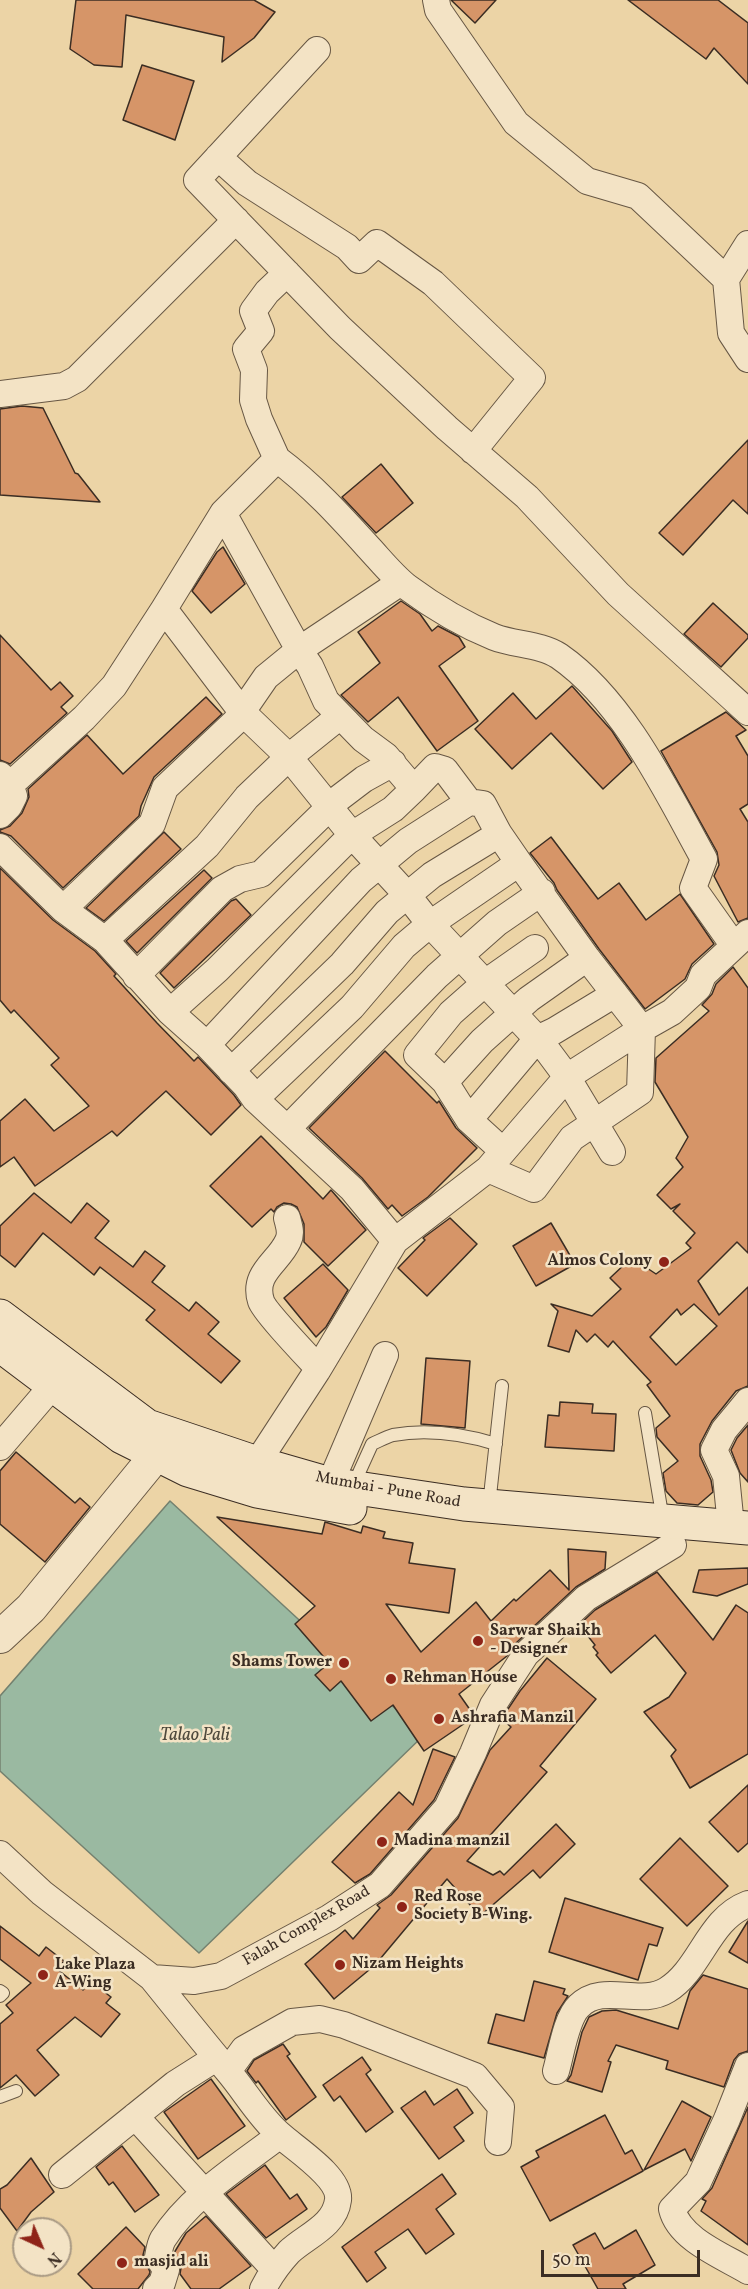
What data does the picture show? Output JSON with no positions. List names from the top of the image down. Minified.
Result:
{"streets":{"main road":["Mumbai - Pune Road"],"street":["Falah Complex Road"]},"crossings":[["Mumbai - Pune Road","Falah Complex Road"]],"water":["Talao Pali"],"places":["Almos Colony","Sarwar Shaikh - Designer","Shams Tower","Rehman House","Ashrafia Manzil","Madina manzil","Red Rose Society B-Wing.","Nizam Heights","Lake Plaza A-Wing","masjid ali"],"scale_bar":"50 m","north":"bottom right"}
